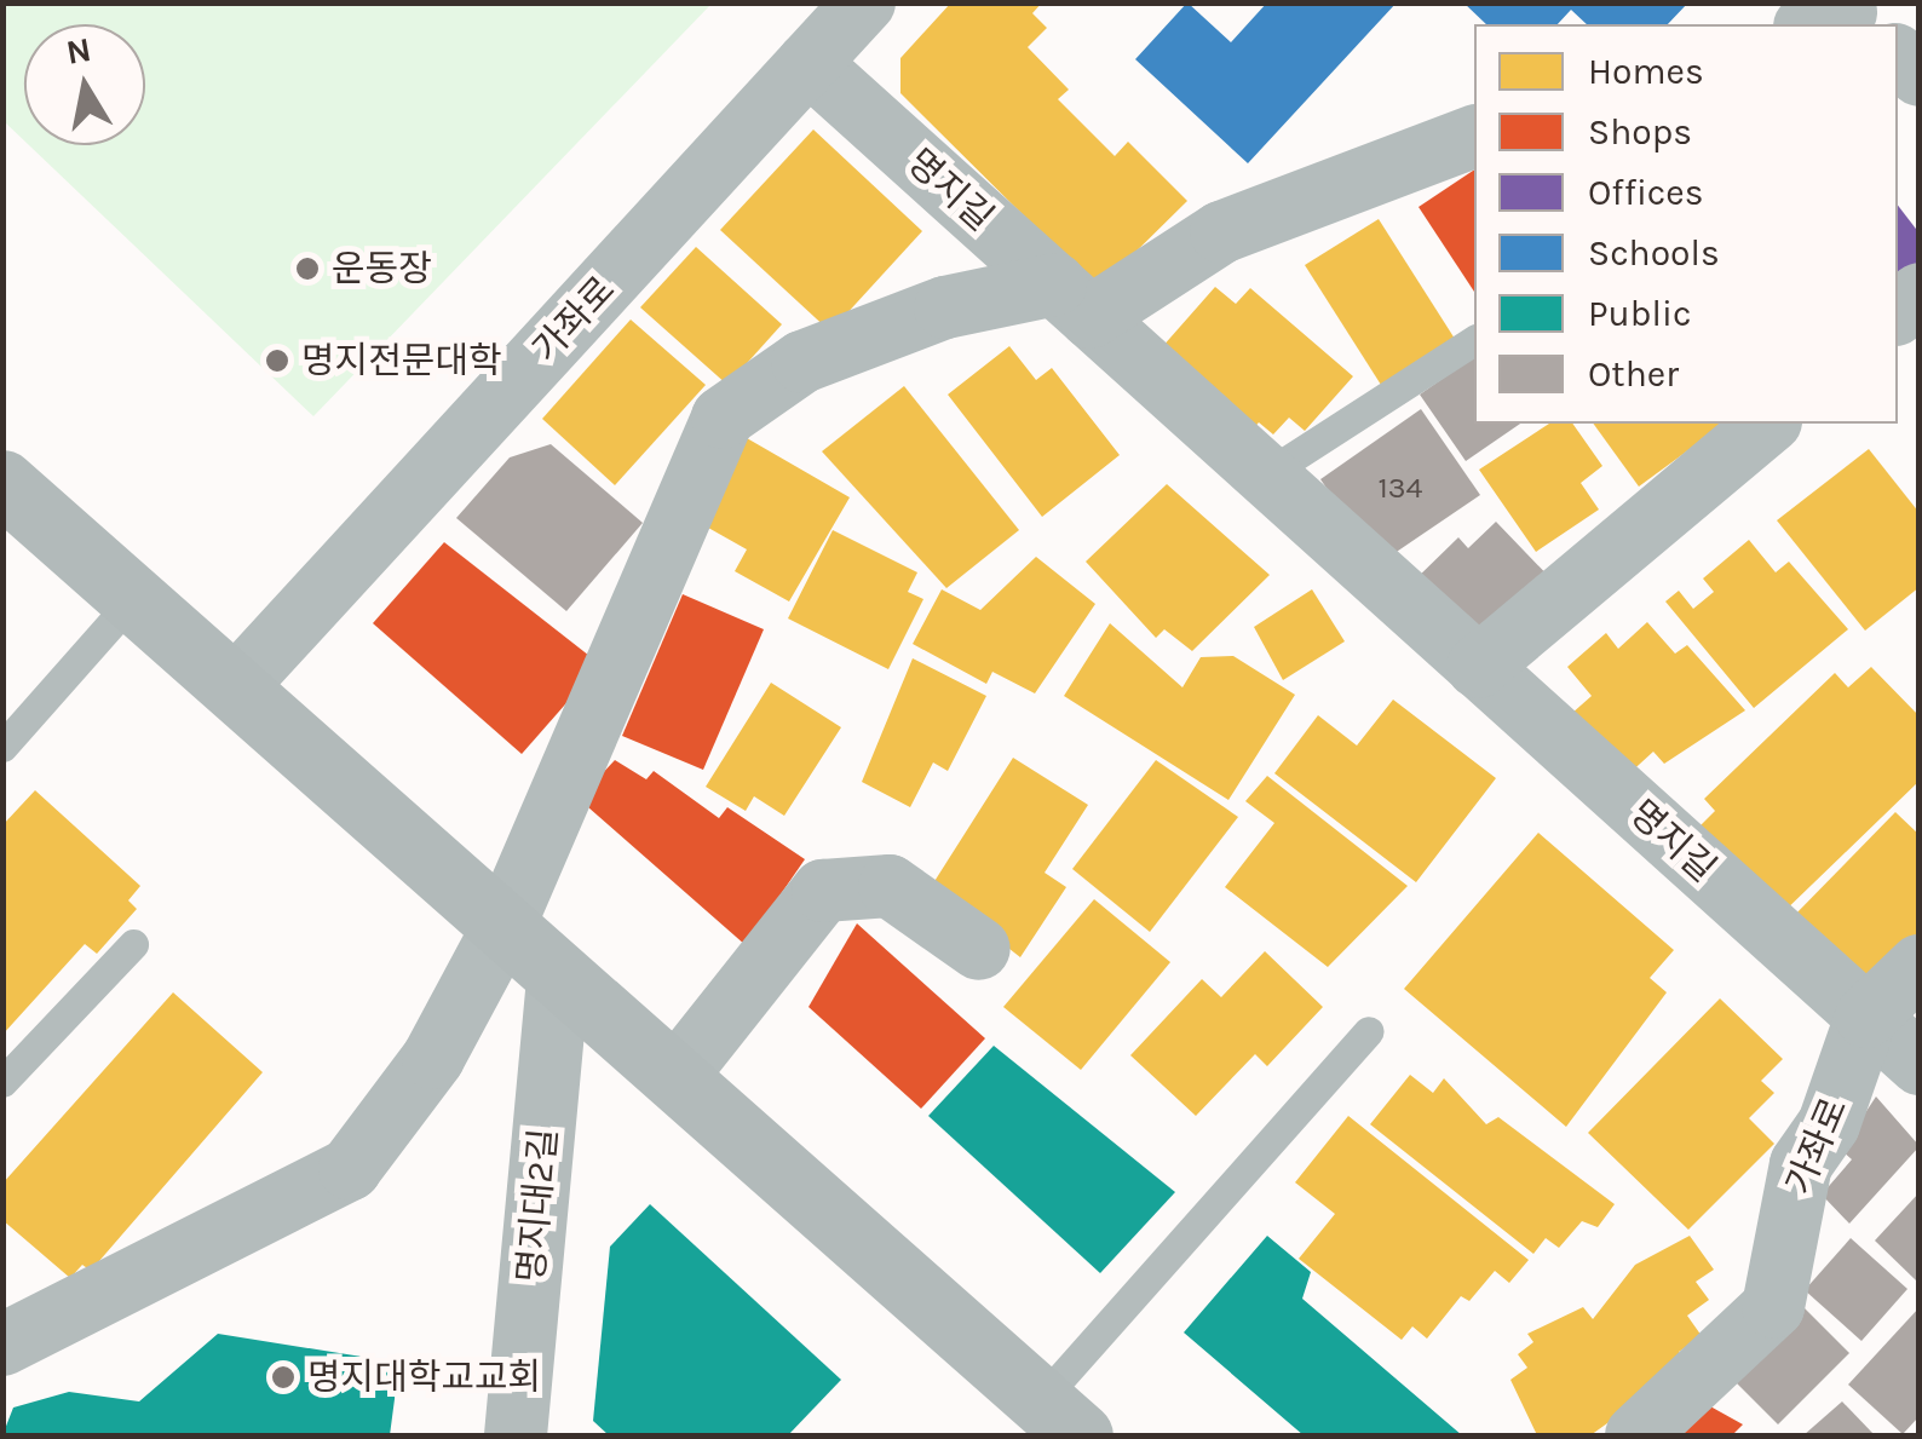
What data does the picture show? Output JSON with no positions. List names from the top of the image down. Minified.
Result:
{"streets":{"street":["명지길","가좌로","명지대2길"]},"crossings":[["명지길","가좌로"]],"places":["운동장","명지전문대학","명지대학교교회"],"house_numbers":["134"],"legend":["Homes","Shops","Offices","Schools","Public","Other"],"north":"top"}
